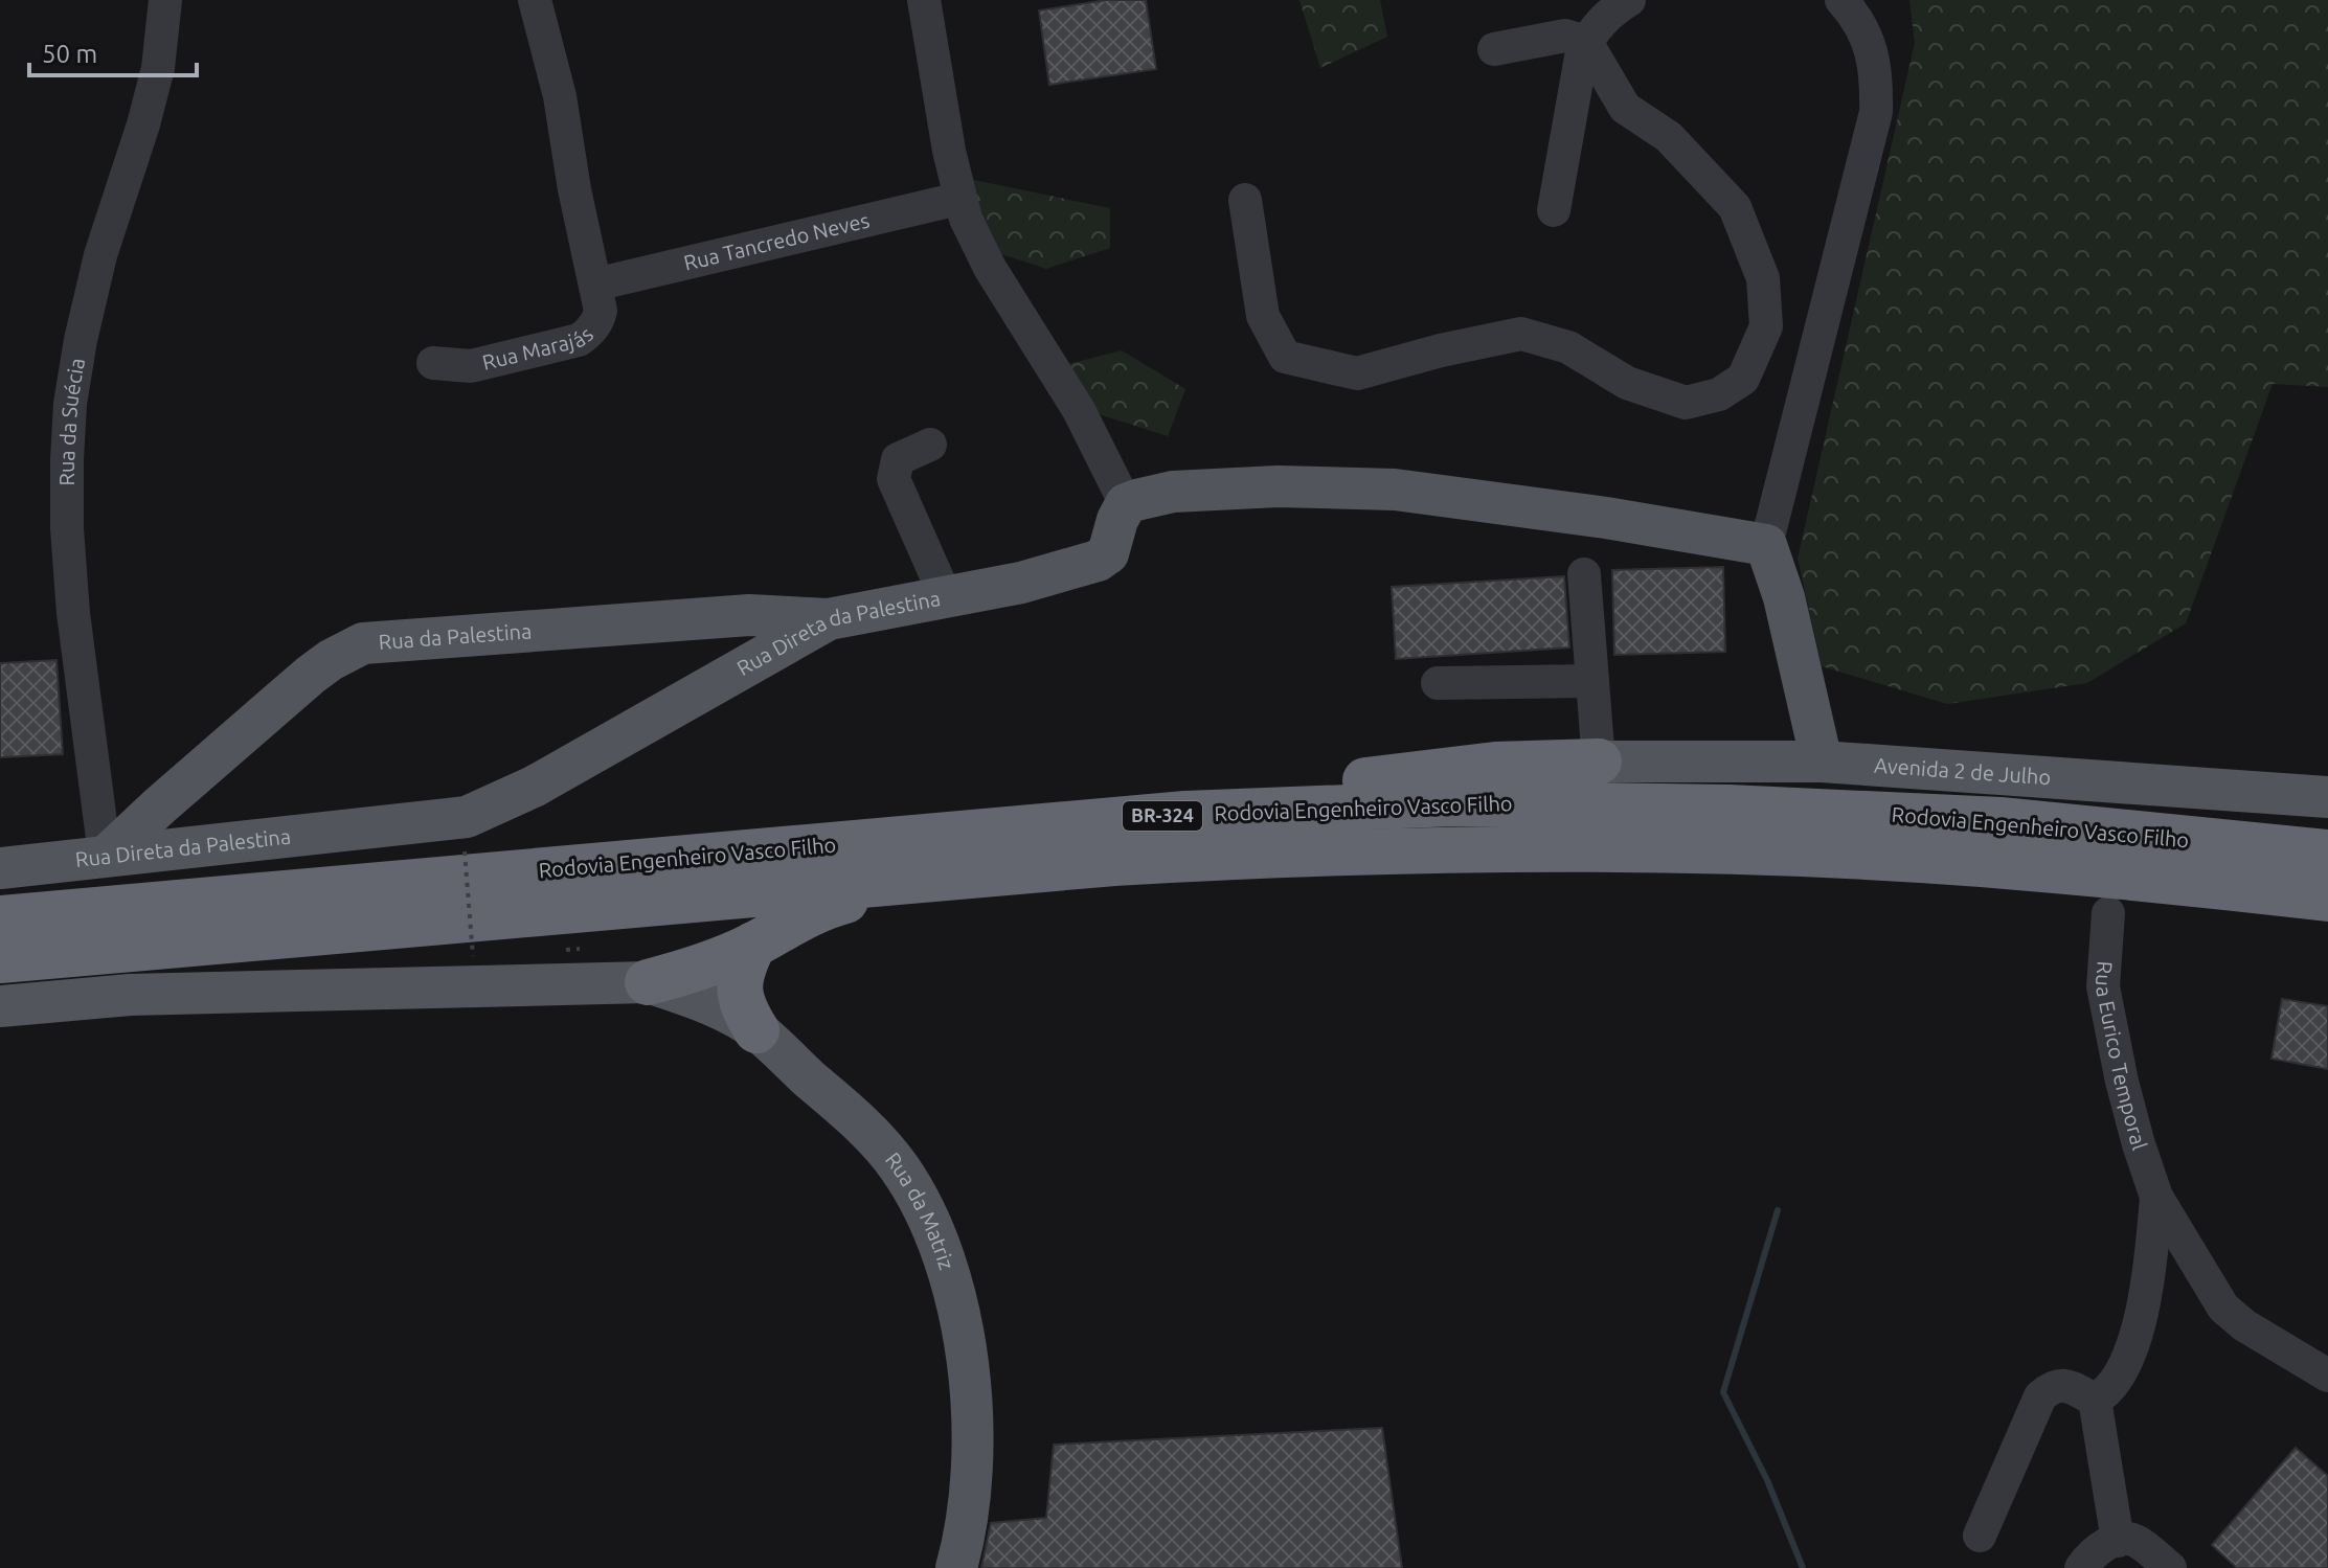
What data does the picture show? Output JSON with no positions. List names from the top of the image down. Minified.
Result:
{"streets":{"highway":["Rodovia Engenheiro Vasco Filho","BR-324"],"main road":["Rua da Palestina","Rua Direta da Palestina","Avenida 2 de Julho","Rua da Matriz"],"street":["Rua Tancredo Neves","Rua Marajás","Rua da Suécia","Rua Eurico Temporal"]},"crossings":[["Rua Tancredo Neves","Rua Marajás"],["Rua da Suécia","Rua da Palestina"],["Rua da Suécia","Rua Direta da Palestina"],["Rua da Palestina","Rua Direta da Palestina"]],"scale_bar":"50 m"}
